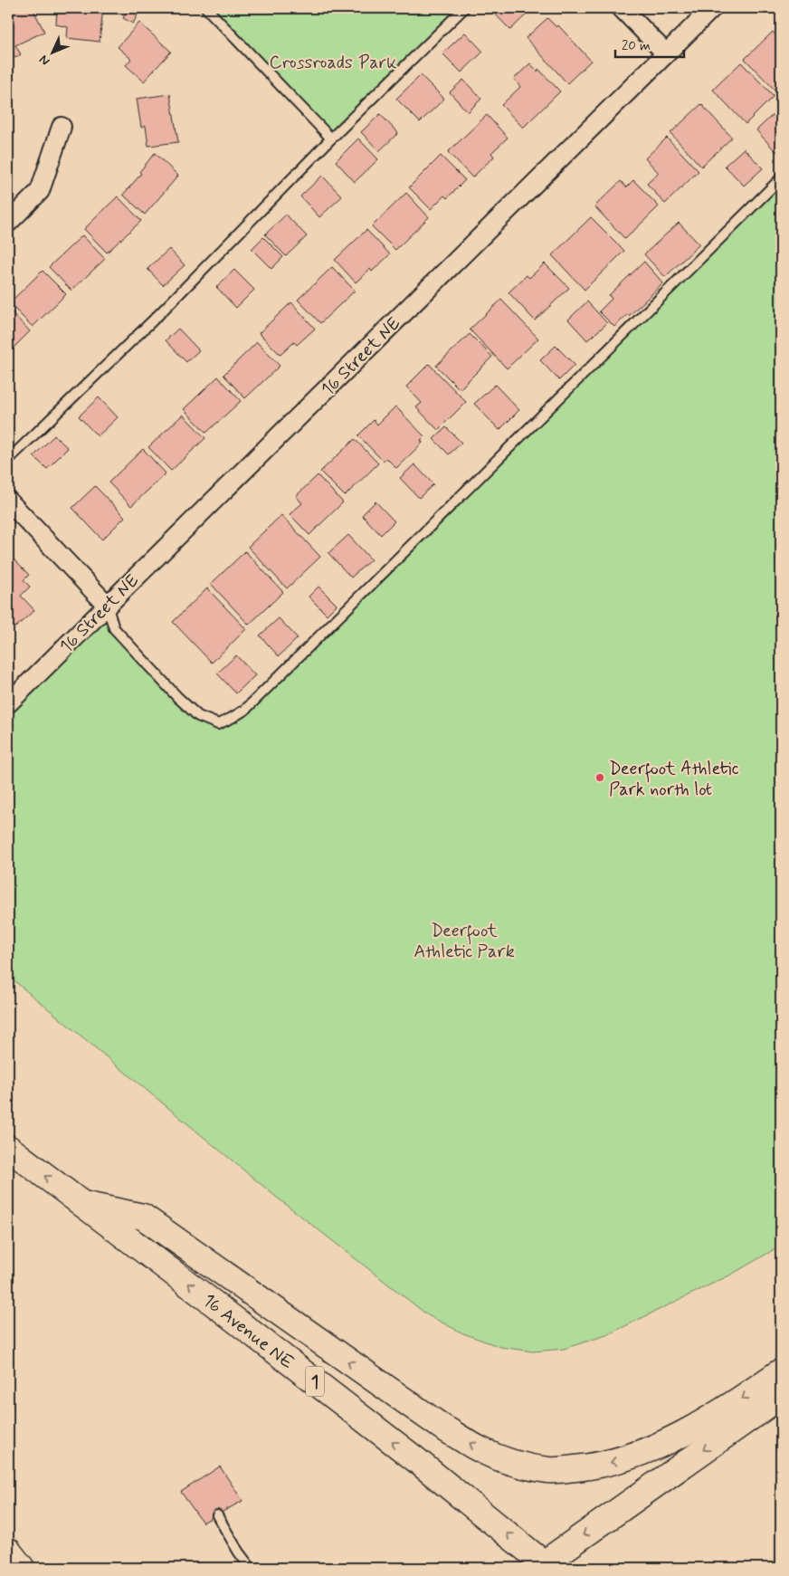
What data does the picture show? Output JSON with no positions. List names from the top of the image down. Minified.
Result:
{"streets":{"highway":["16 Avenue NE","1"],"street":["16 Street NE"]},"one_way":["16 Avenue NE"],"parks":["Crossroads Park","Deerfoot Athletic Park"],"places":["Deerfoot Athletic Park north lot"],"scale_bar":"20 m","north":"bottom left"}
